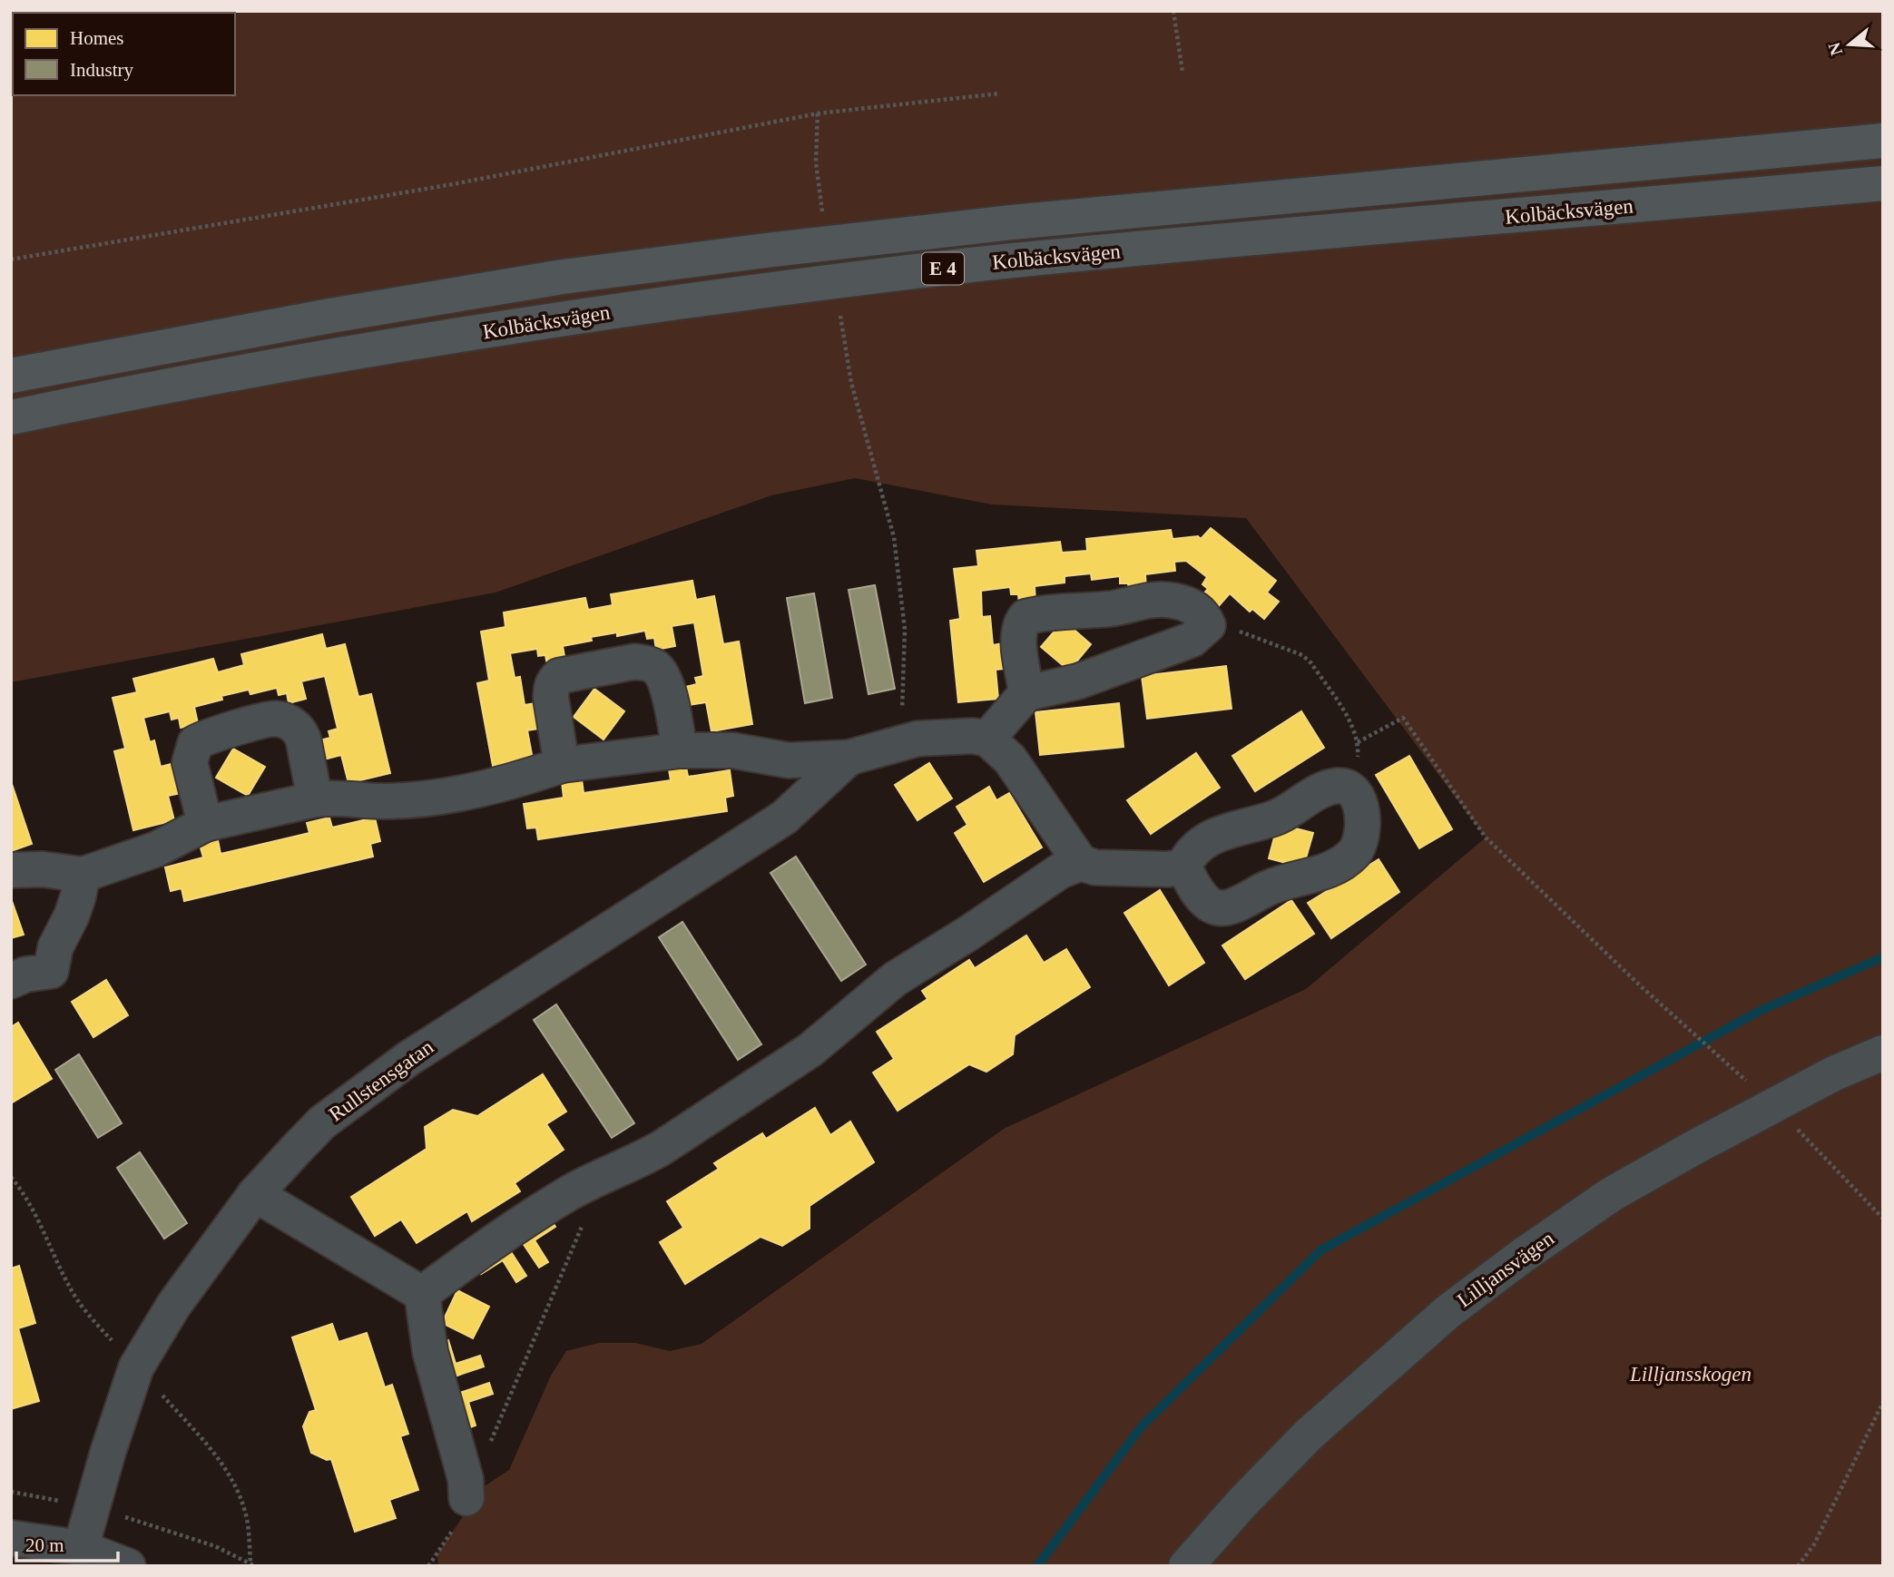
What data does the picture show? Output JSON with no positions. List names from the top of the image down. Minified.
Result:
{"streets":{"highway":["Kolbäcksvägen","E 4"],"street":["Rullstensgatan","Lilljansvägen"]},"parks":["Lilljansskogen"],"legend":["Homes","Industry"],"scale_bar":"20 m","north":"left"}
